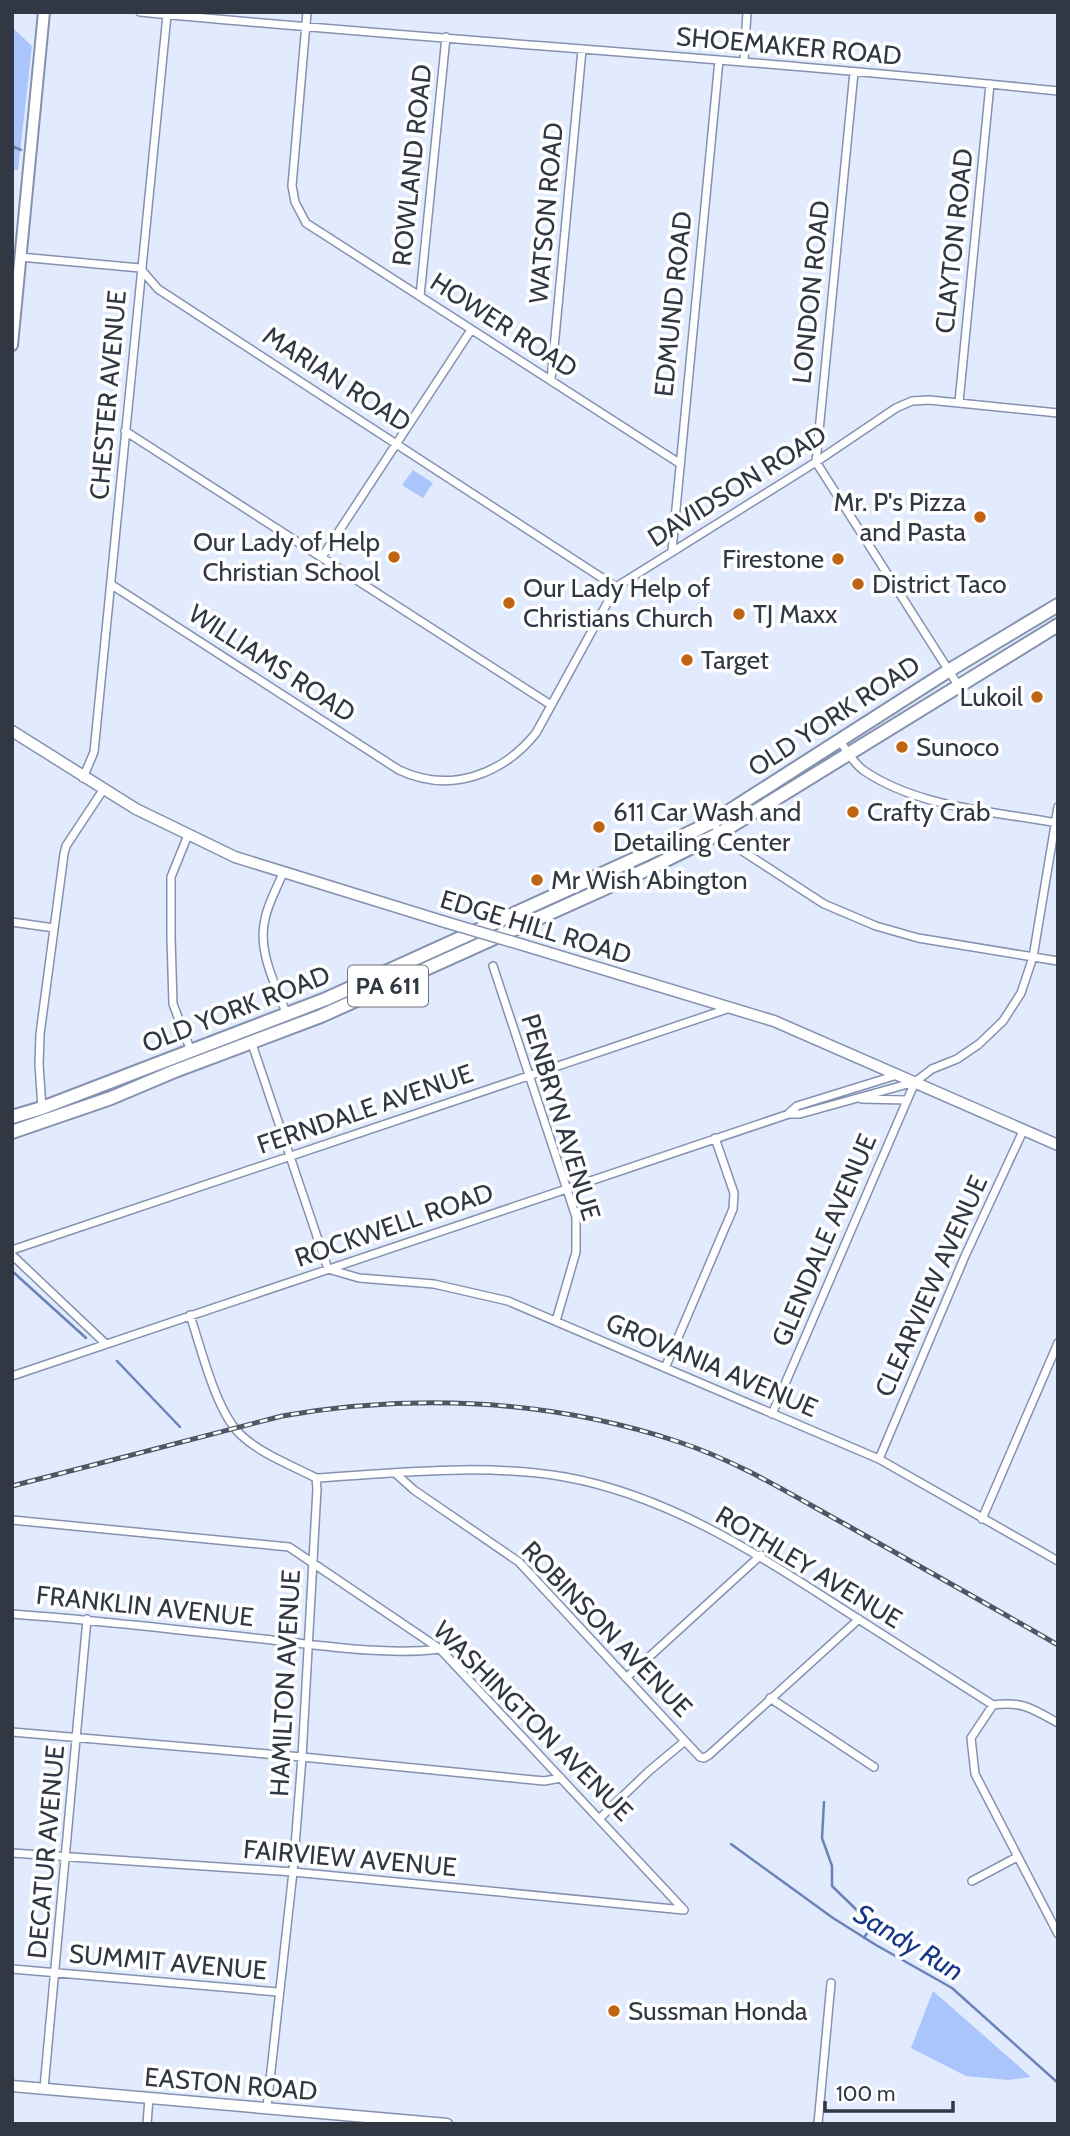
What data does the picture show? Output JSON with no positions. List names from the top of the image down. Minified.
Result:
{"streets":{"highway":["OLD YORK ROAD","PA 611"],"street":["SHOEMAKER ROAD","ROWLAND ROAD","WATSON ROAD","CLAYTON ROAD","LONDON ROAD","EDMUND ROAD","HOWER ROAD","MARIAN ROAD","CHESTER AVENUE","DAVIDSON ROAD","WILLIAMS ROAD","EDGE HILL ROAD","FERNDALE AVENUE","PENBRYN AVENUE","ROCKWELL ROAD","GLENDALE AVENUE","CLEARVIEW AVENUE","GROVANIA AVENUE","ROTHLEY AVENUE","FRANKLIN AVENUE","ROBINSON AVENUE","HAMILTON AVENUE","WASHINGTON AVENUE","DECATUR AVENUE","FAIRVIEW AVENUE","SUMMIT AVENUE","EASTON ROAD"]},"crossings":[["SHOEMAKER ROAD","ROWLAND ROAD"],["SHOEMAKER ROAD","WATSON ROAD"],["SHOEMAKER ROAD","CLAYTON ROAD"],["SHOEMAKER ROAD","LONDON ROAD"],["SHOEMAKER ROAD","EDMUND ROAD"],["SHOEMAKER ROAD","HOWER ROAD"],["SHOEMAKER ROAD","CHESTER AVENUE"],["ROWLAND ROAD","HOWER ROAD"],["WATSON ROAD","HOWER ROAD"],["CLAYTON ROAD","DAVIDSON ROAD"],["LONDON ROAD","DAVIDSON ROAD"],["EDMUND ROAD","HOWER ROAD"],["EDMUND ROAD","DAVIDSON ROAD"],["MARIAN ROAD","CHESTER AVENUE"],["MARIAN ROAD","DAVIDSON ROAD"],["CHESTER AVENUE","WILLIAMS ROAD"],["CHESTER AVENUE","EDGE HILL ROAD"],["DAVIDSON ROAD","WILLIAMS ROAD"],["EDGE HILL ROAD","FERNDALE AVENUE"],["EDGE HILL ROAD","ROCKWELL ROAD"],["EDGE HILL ROAD","GLENDALE AVENUE"],["EDGE HILL ROAD","CLEARVIEW AVENUE"],["FERNDALE AVENUE","PENBRYN AVENUE"],["PENBRYN AVENUE","ROCKWELL ROAD"],["PENBRYN AVENUE","GROVANIA AVENUE"],["ROCKWELL ROAD","GLENDALE AVENUE"],["ROCKWELL ROAD","GROVANIA AVENUE"],["GLENDALE AVENUE","GROVANIA AVENUE"],["CLEARVIEW AVENUE","GROVANIA AVENUE"],["ROTHLEY AVENUE","ROBINSON AVENUE"],["ROTHLEY AVENUE","HAMILTON AVENUE"],["FRANKLIN AVENUE","HAMILTON AVENUE"],["FRANKLIN AVENUE","WASHINGTON AVENUE"],["FRANKLIN AVENUE","DECATUR AVENUE"],["HAMILTON AVENUE","WASHINGTON AVENUE"],["HAMILTON AVENUE","FAIRVIEW AVENUE"],["HAMILTON AVENUE","SUMMIT AVENUE"],["HAMILTON AVENUE","EASTON ROAD"],["WASHINGTON AVENUE","FAIRVIEW AVENUE"],["DECATUR AVENUE","FAIRVIEW AVENUE"],["DECATUR AVENUE","SUMMIT AVENUE"],["DECATUR AVENUE","EASTON ROAD"]],"water":["Sandy Run"],"places":["Mr. P's Pizza and Pasta","Our Lady of Help Christian School","Firestone","District Taco","Our Lady Help of Christians Church","TJ Maxx","Target","Lukoil","Sunoco","Crafty Crab","611 Car Wash and Detailing Center","Mr Wish Abington","Sussman Honda"],"scale_bar":"100 m"}
